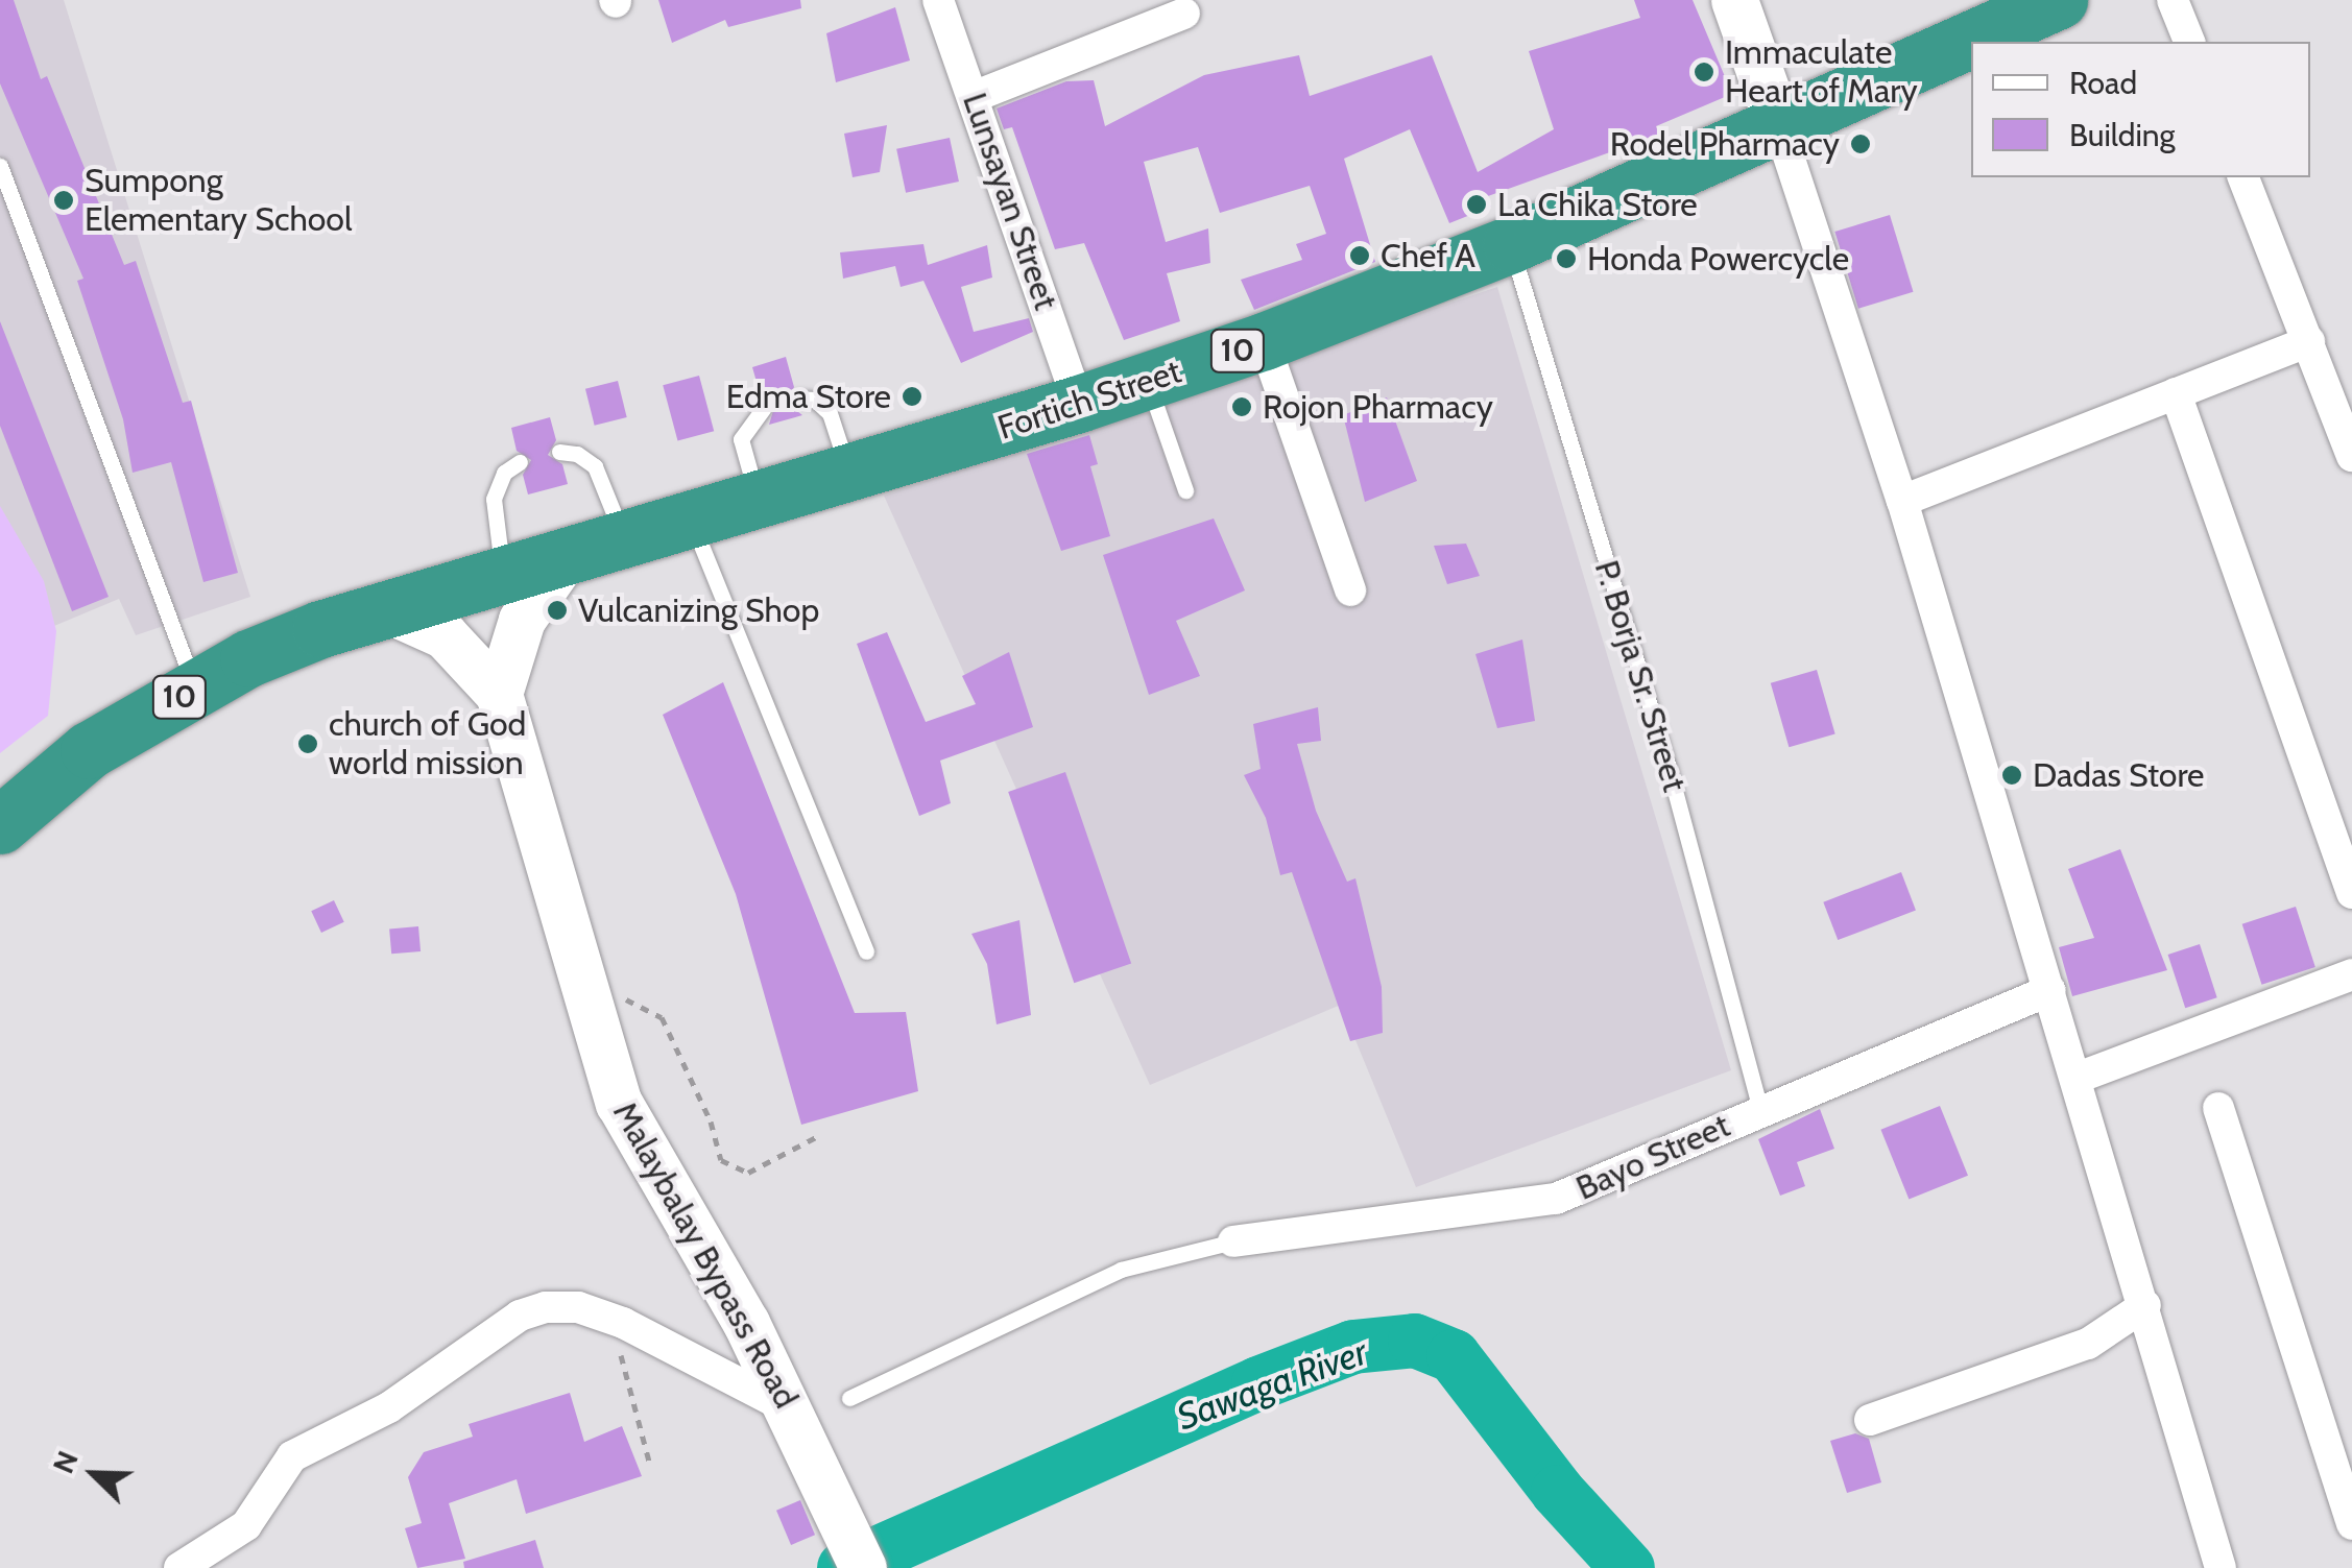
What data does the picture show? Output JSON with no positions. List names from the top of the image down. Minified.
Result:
{"streets":{"highway":["10","Fortich Street"],"main road":["Malaybalay Bypass Road"],"street":["Lunsayan Street","Bayo Street"],"lane":["P. Borja Sr. Street"]},"crossings":[["Lunsayan Street","Fortich Street"],["10","Fortich Street"],["10","Malaybalay Bypass Road"],["Fortich Street","P. Borja Sr. Street"],["Fortich Street","Malaybalay Bypass Road"],["P. Borja Sr. Street","Bayo Street"]],"water":["Sawaga River"],"places":["Immaculate Heart of Mary","Rodel Pharmacy","Sumpong Elementary School","La Chika Store","Chef A","Honda Powercycle","Edma Store","Rojon Pharmacy","Vulcanizing Shop","church of God world mission","Dadas Store"],"legend":["Road","Building"],"north":"top left"}
